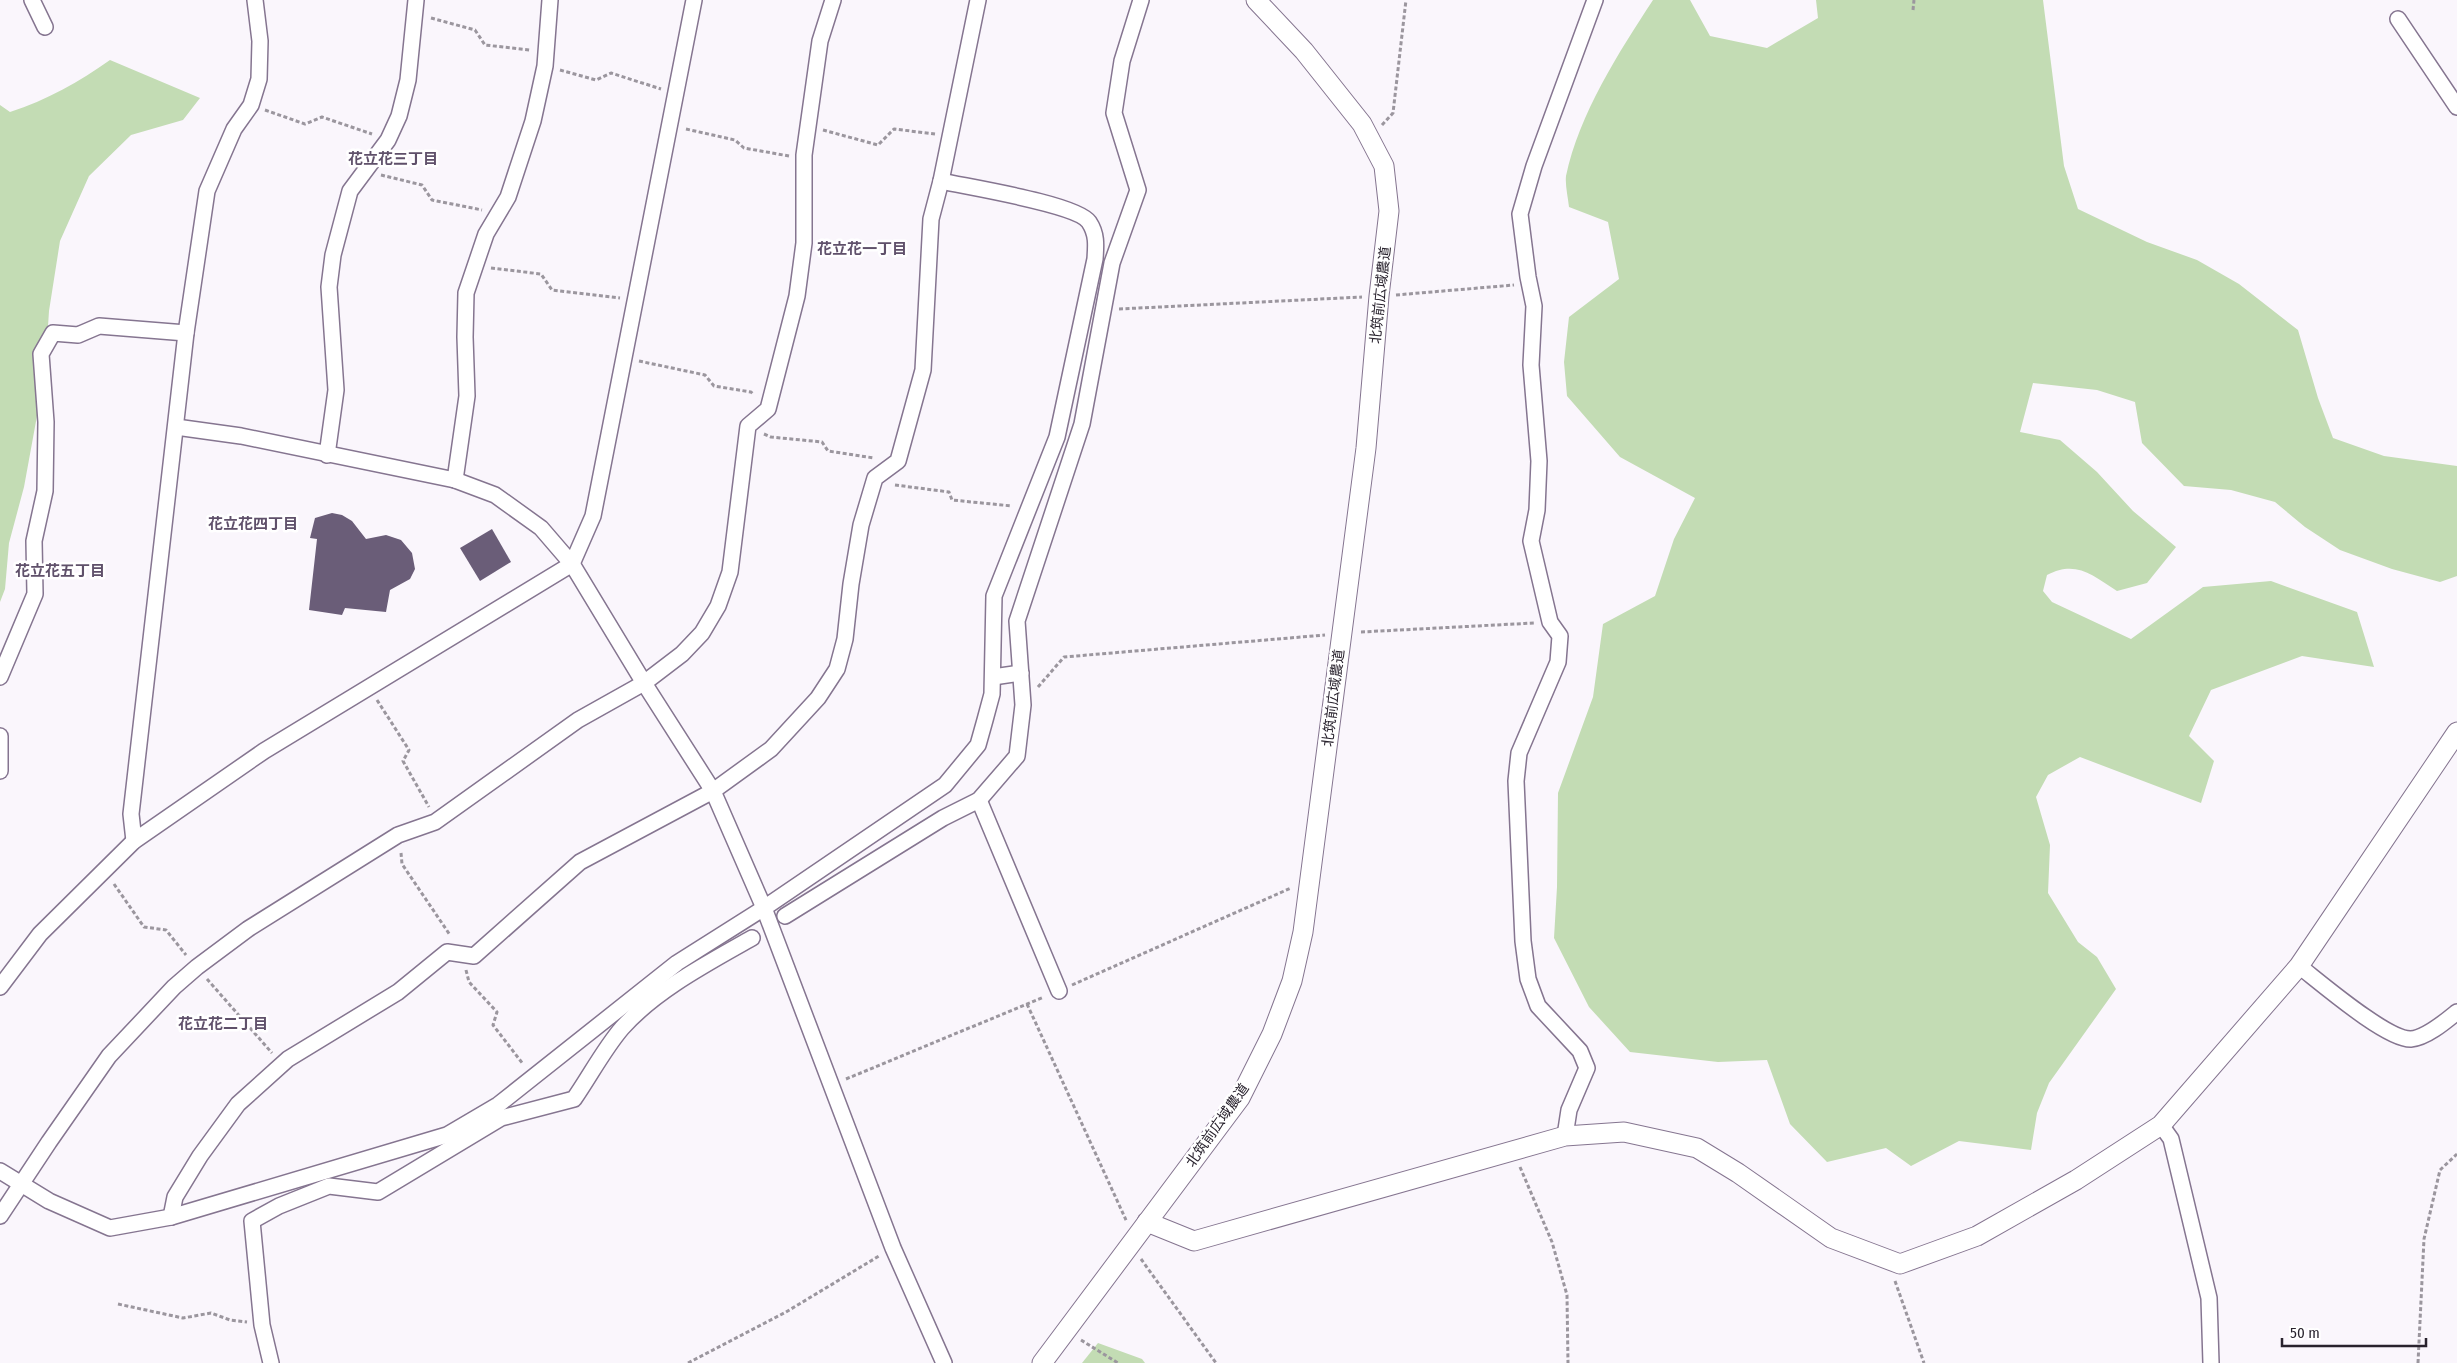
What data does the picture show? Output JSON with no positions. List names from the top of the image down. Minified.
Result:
{"streets":{"street":["北筑前広域農道"]},"districts":["花立花三丁目","花立花一丁目","花立花四丁目","花立花五丁目","花立花二丁目"],"scale_bar":"50 m"}
